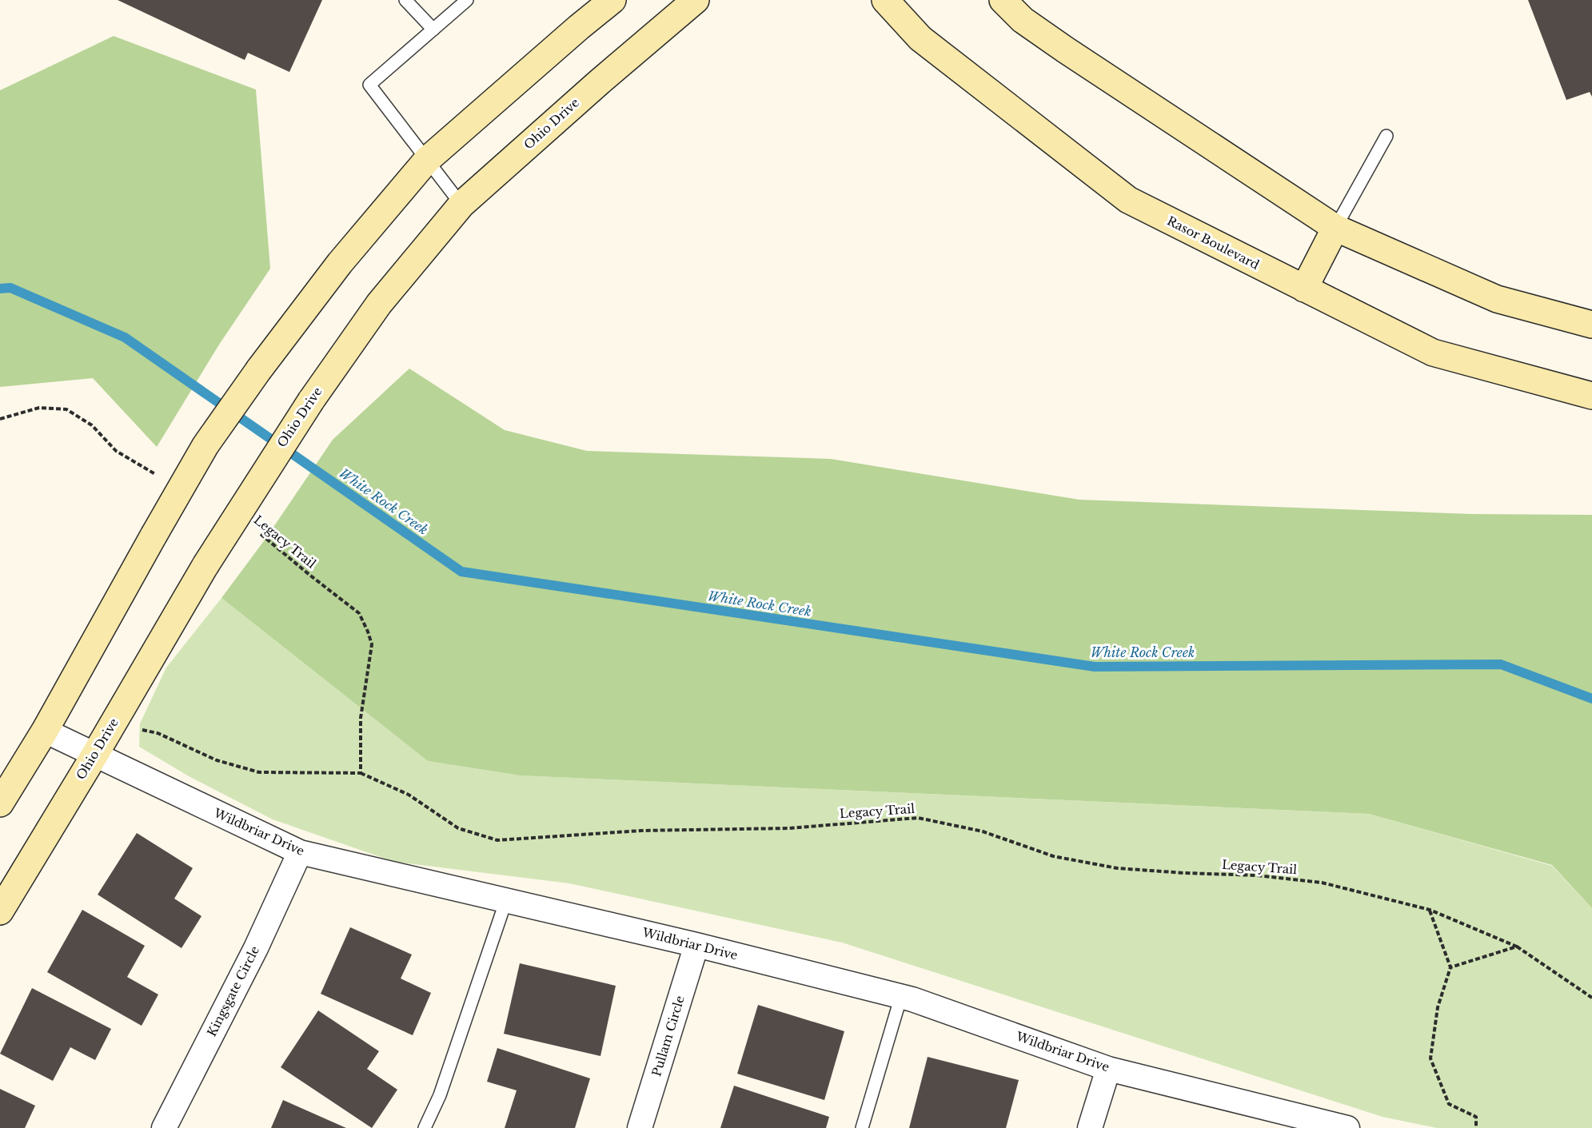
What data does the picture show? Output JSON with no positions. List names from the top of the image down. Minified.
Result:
{"streets":{"main road":["Ohio Drive","Rasor Boulevard"],"street":["Wildbriar Drive","Kingsgate Circle","Pullam Circle"],"path":["Legacy Trail"]},"crossings":[["Ohio Drive","Wildbriar Drive"],["Wildbriar Drive","Kingsgate Circle"],["Wildbriar Drive","Pullam Circle"]],"water":["White Rock Creek"]}
